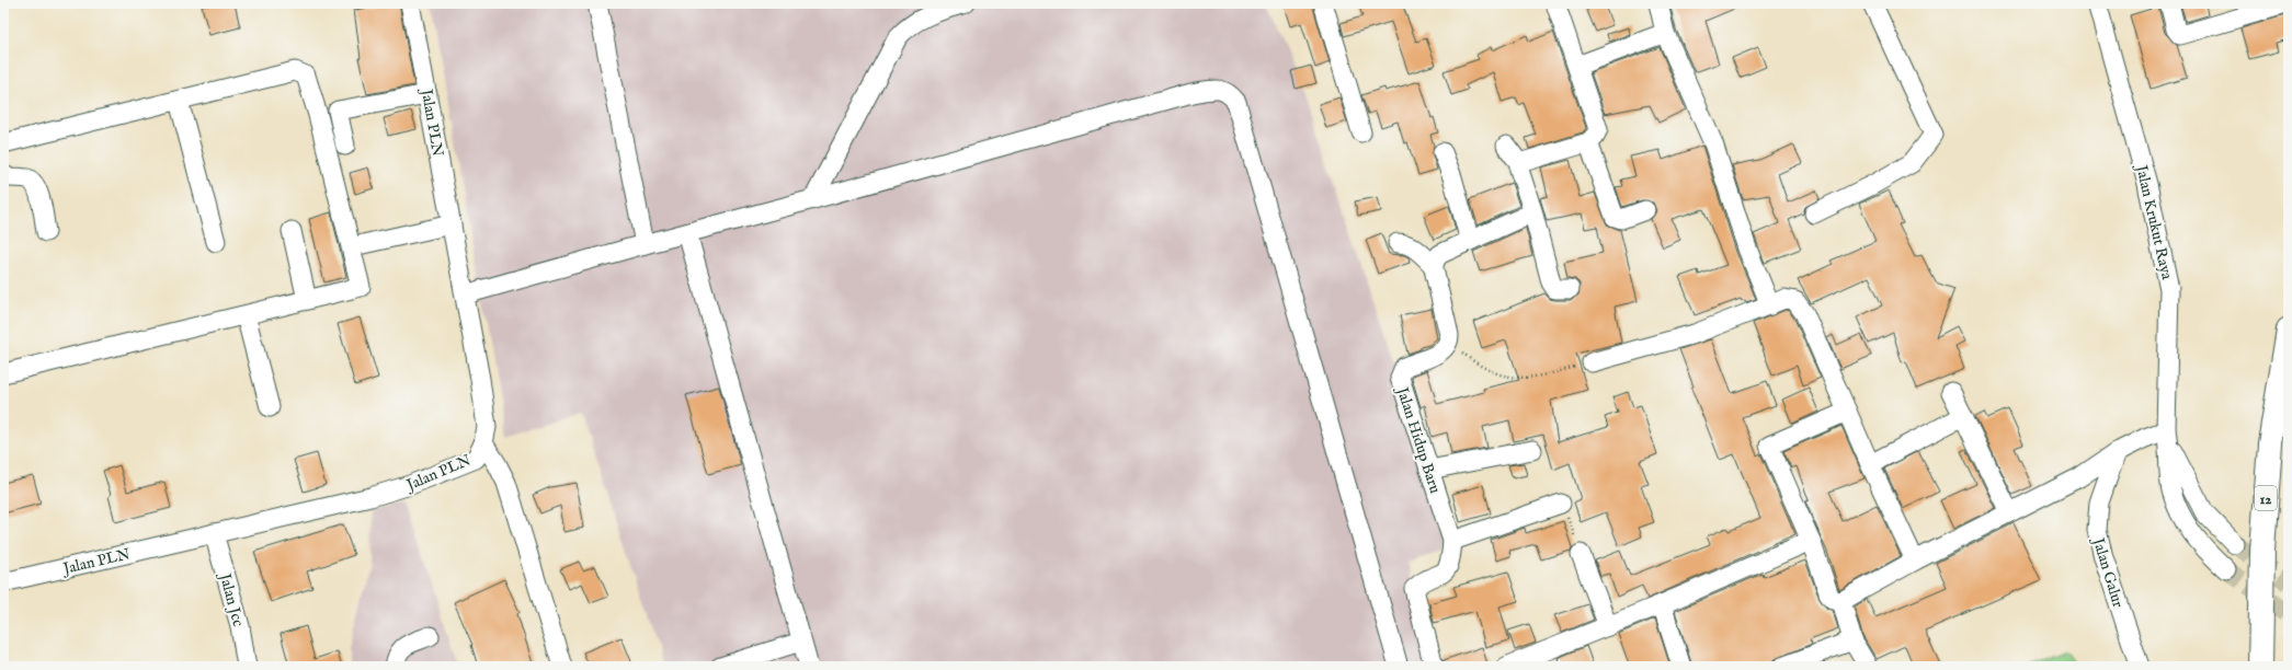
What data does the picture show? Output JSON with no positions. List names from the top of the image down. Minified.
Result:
{"streets":{"highway":["12"],"street":["Jalan PLN","Jalan Krukut Raya","Jalan Hidup Baru","Jalan Galur","Jalan Jcc"]},"crossings":[["Jalan PLN","Jalan Jcc"]]}
